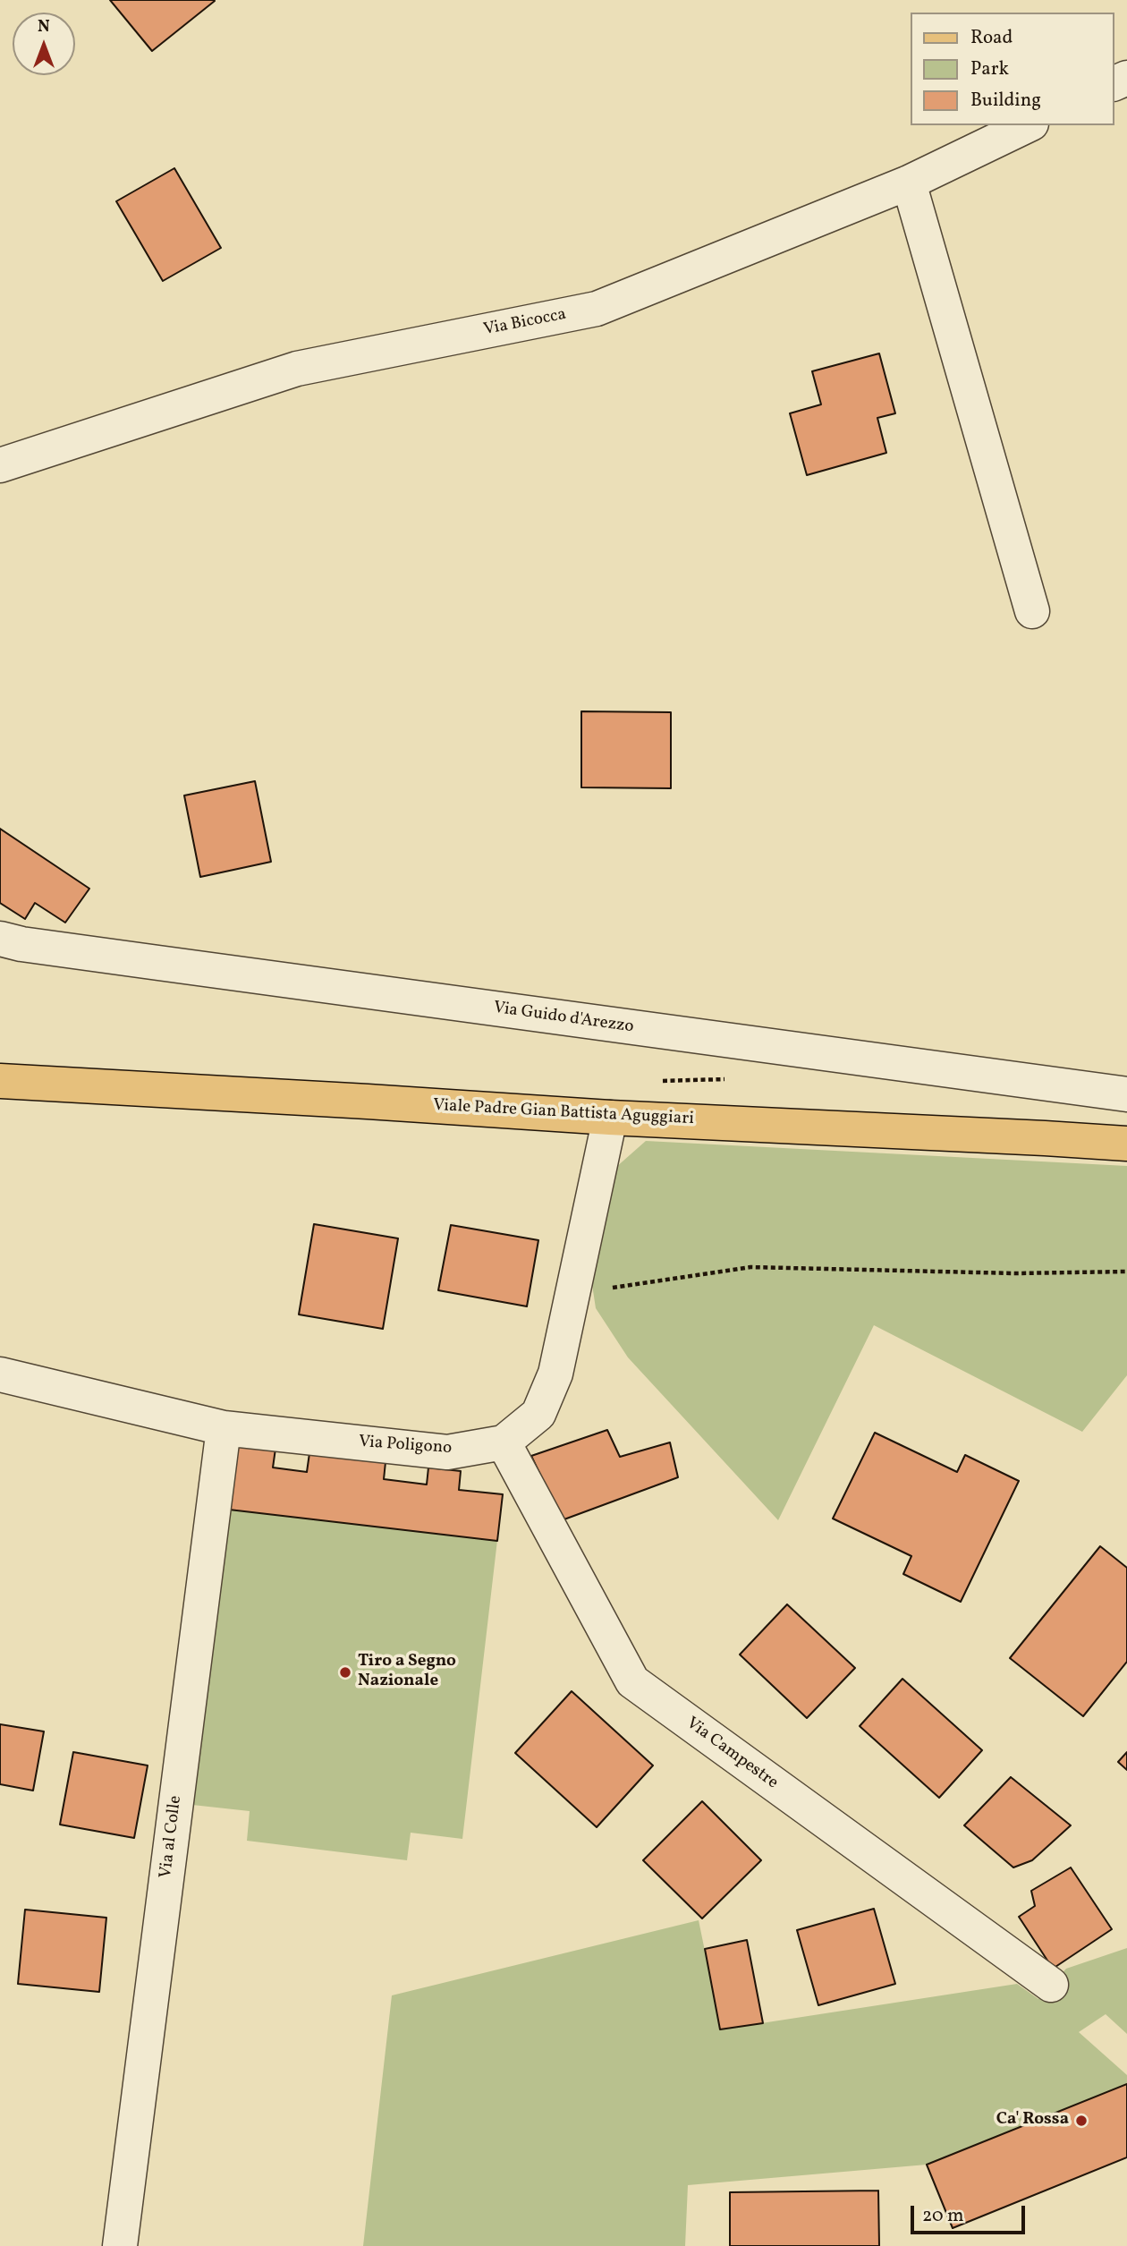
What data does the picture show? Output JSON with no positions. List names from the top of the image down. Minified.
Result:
{"streets":{"main road":["Viale Padre Gian Battista Aguggiari"],"street":["Via Bicocca","Via Guido d'Arezzo","Via Poligono","Via Campestre","Via al Colle"]},"crossings":[["Viale Padre Gian Battista Aguggiari","Via Poligono"],["Via Poligono","Via Campestre"],["Via Poligono","Via al Colle"]],"places":["Tiro a Segno Nazionale","Ca' Rossa"],"legend":["Road","Park","Building"],"scale_bar":"20 m","north":"top"}
